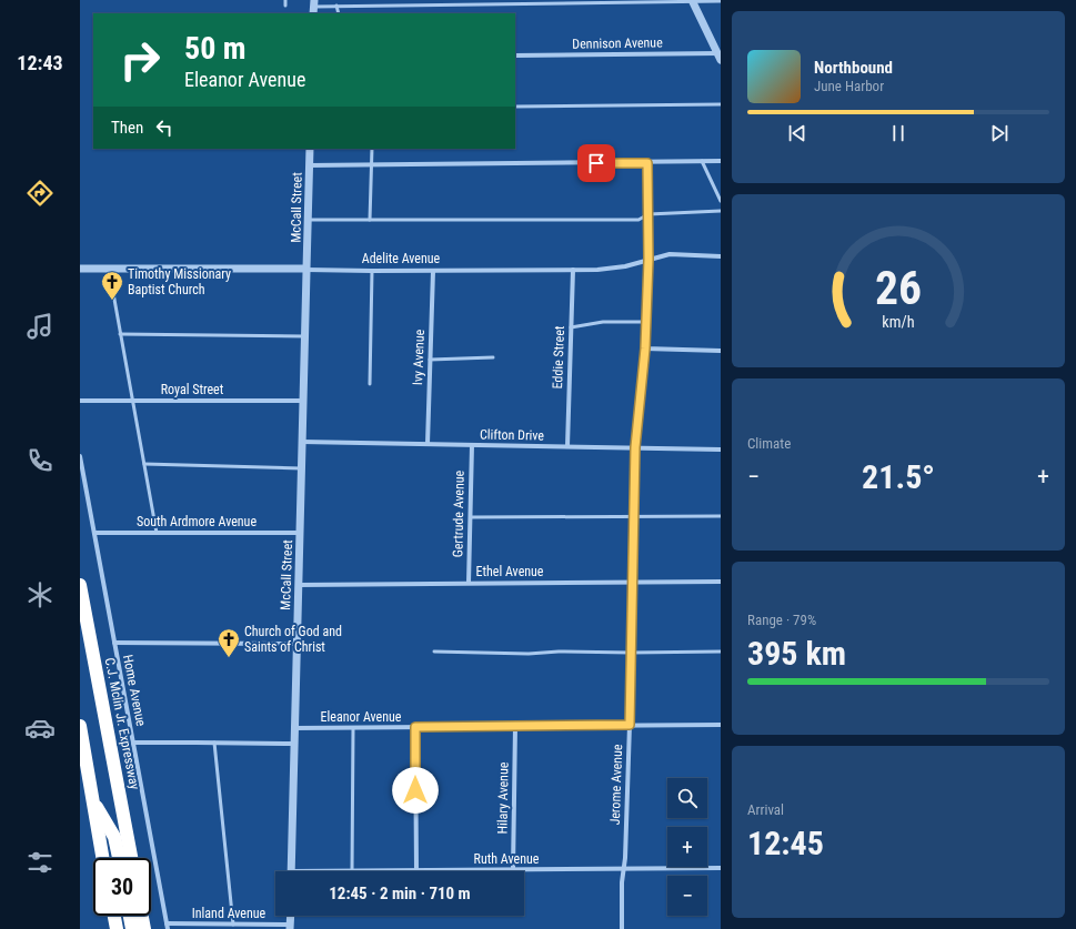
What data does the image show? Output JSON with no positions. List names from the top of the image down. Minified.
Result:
{"streets":{"highway":["C.J. Mclin Jr. Expressway"],"street":["Dennison Avenue","McCall Street","Adelite Avenue","Ivy Avenue","Eddie Street","Royal Street","Clifton Drive","Gertrude Avenue","South Ardmore Avenue","Ethel Avenue","Home Avenue","Eleanor Avenue","Jerome Avenue","Hilary Avenue","Ruth Avenue","Inland Avenue"]},"crossings":[["McCall Street","Adelite Avenue"],["McCall Street","Royal Street"],["McCall Street","Clifton Drive"],["McCall Street","South Ardmore Avenue"],["McCall Street","Ethel Avenue"],["McCall Street","Eleanor Avenue"],["Adelite Avenue","Ivy Avenue"],["Adelite Avenue","Eddie Street"],["Adelite Avenue","Jerome Avenue"],["Ivy Avenue","Clifton Drive"],["Eddie Street","Clifton Drive"],["Clifton Drive","Gertrude Avenue"],["Clifton Drive","Jerome Avenue"],["Gertrude Avenue","Ethel Avenue"],["South Ardmore Avenue","Home Avenue"],["Ethel Avenue","Jerome Avenue"],["Home Avenue","Inland Avenue"],["Eleanor Avenue","Jerome Avenue"],["Eleanor Avenue","Hilary Avenue"],["Jerome Avenue","Ruth Avenue"],["Hilary Avenue","Ruth Avenue"]],"places":{"church":["Timothy Missionary Baptist Church","Church of God and Saints of Christ"]},"page":{"tabs":"12:43","turn":["50 m","Eleanor Avenue"],"song":["Northbound","June Harbor"],"then":"Then","tile":["Climate",["Range · 79%","395 km"],["Arrival","12:45"]],"heat":["−","21.5°","+"],"map_buttons":["+","−"],"limit":"30","trip":"12:45 · 2 min · 710 m","gauge":["26","km/h"]}}
